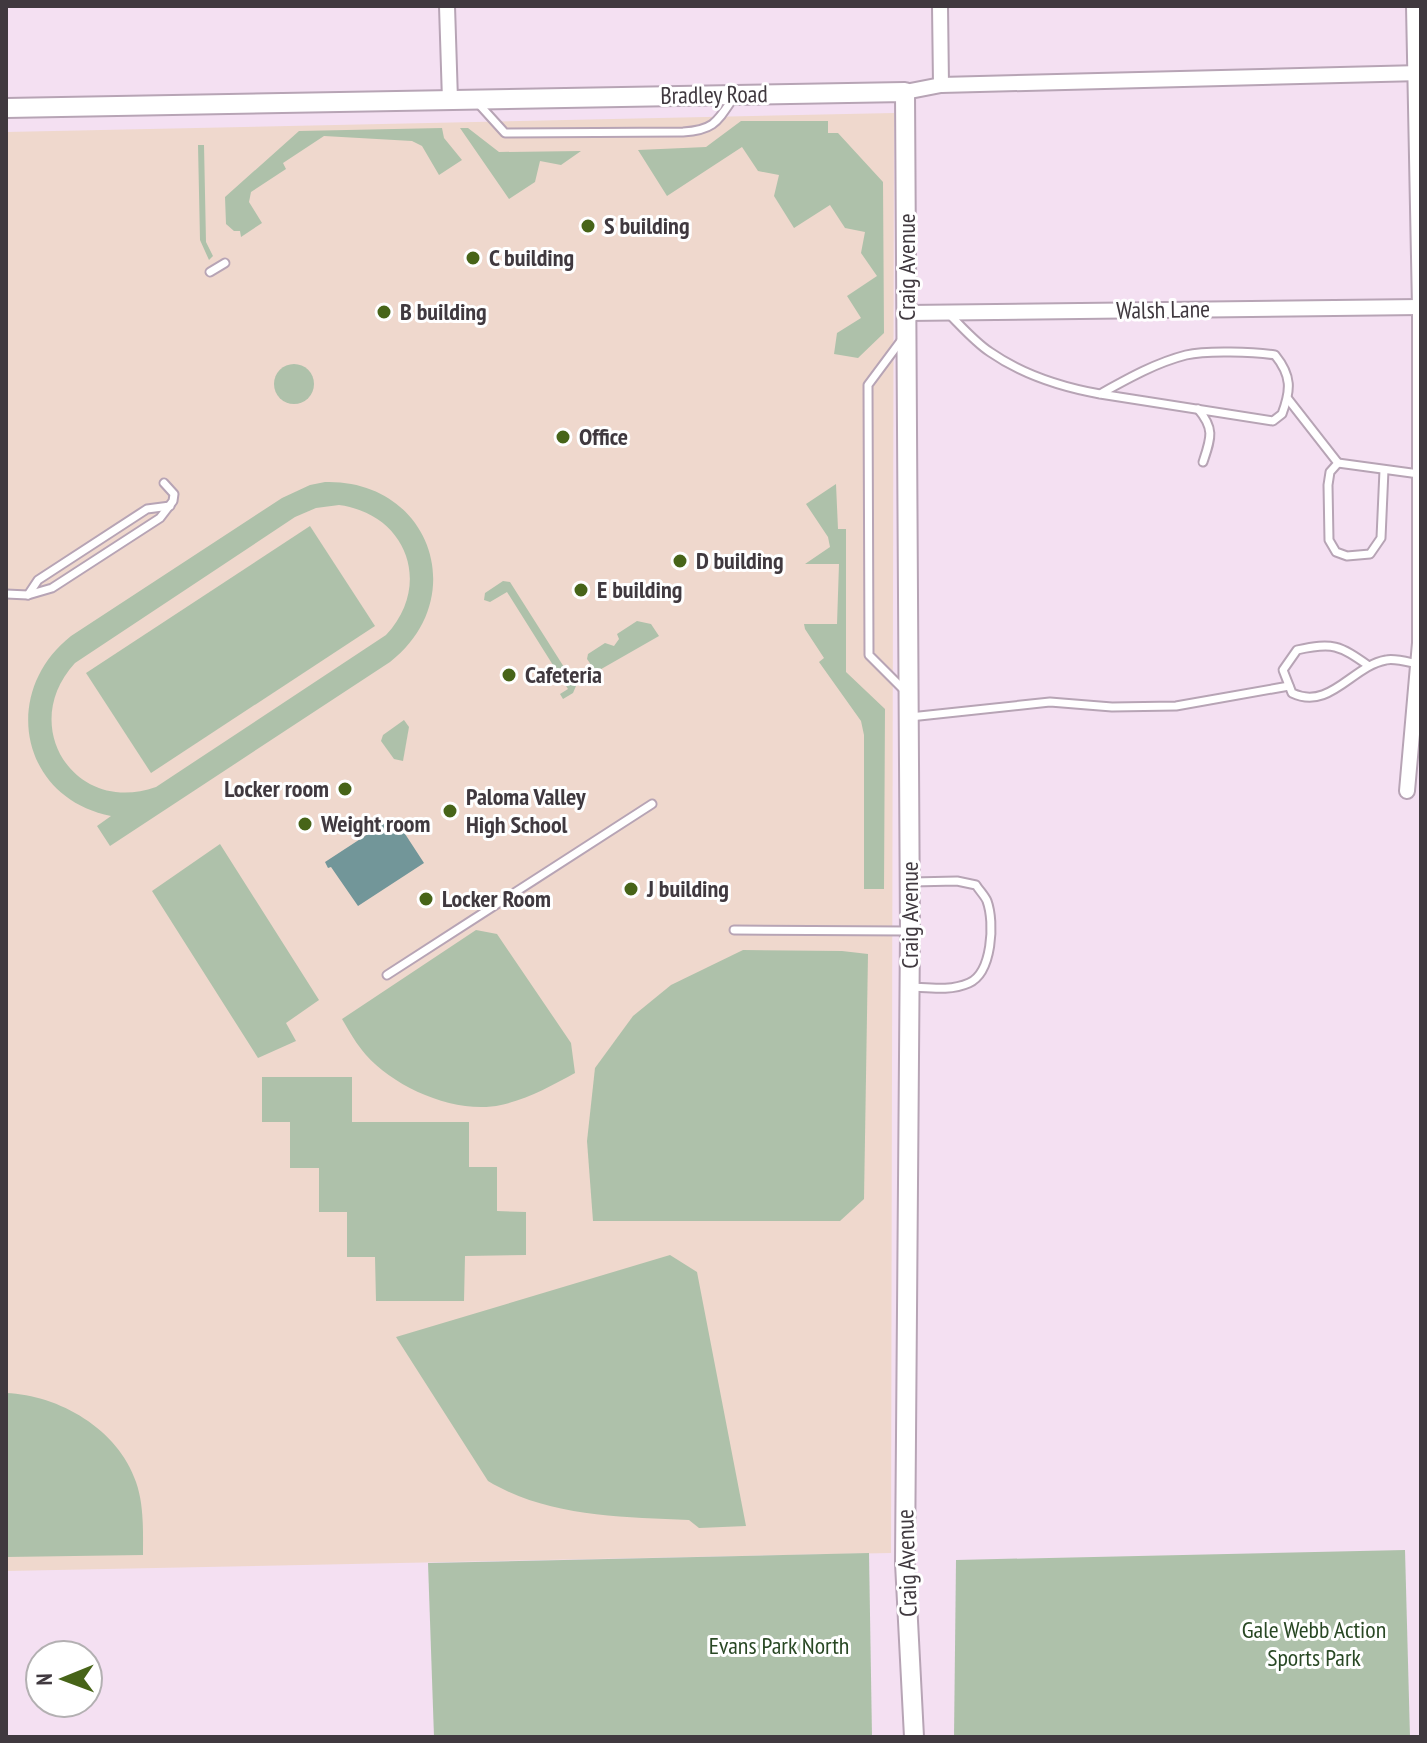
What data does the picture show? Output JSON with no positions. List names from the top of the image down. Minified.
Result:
{"streets":{"street":["Bradley Road","Craig Avenue","Walsh Lane"]},"crossings":[["Bradley Road","Craig Avenue"],["Craig Avenue","Walsh Lane"]],"parks":["Gale Webb Action Sports Park","Evans Park North"],"places":["S building","C building","B building","Office","D building","E building","Cafeteria","Locker room","Paloma Valley High School","Weight room","J building","Locker Room"],"north":"left"}
